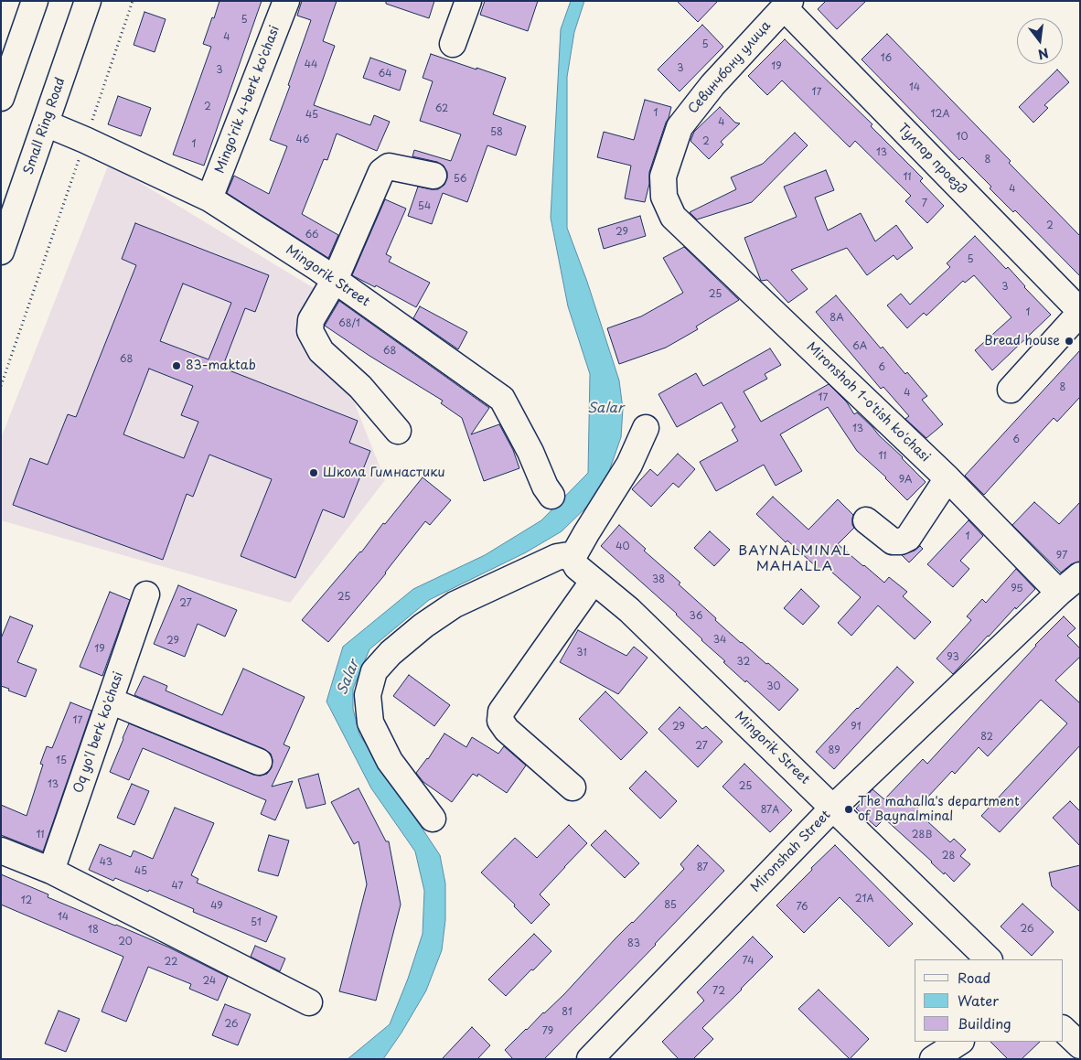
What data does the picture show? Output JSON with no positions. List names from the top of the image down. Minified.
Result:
{"streets":{"main road":["Севинчбону улица","Mingo'rik 4-berk ko'chasi","Small Ring Road","Тулпор проезд","Mingorik Street","Mironshoh 1-o'tish ko'chasi","Oq yo'l berk ko'chasi","Mironshah Street"]},"crossings":[["Севинчбону улица","Тулпор проезд"],["Севинчбону улица","Mironshoh 1-o'tish ko'chasi"],["Mingo'rik 4-berk ko'chasi","Mingorik Street"],["Small Ring Road","Mingorik Street"],["Mingorik Street","Mironshah Street"],["Mironshoh 1-o'tish ko'chasi","Mironshah Street"]],"districts":["BAYNALMINAL MAHALLA"],"water":["Salar"],"places":["Bread house","83-maktab","Школа Гимнастики","The mahalla's department of Baynalminal"],"house_numbers":["5","4","5","16","44","19","3","3","64","14","17","2","62","1","12A","45","4","58","10","46","2","1","13","8","11","56","4","7","54","2","29","66","5","3","25","1","8A","68/1","6A","68","68","6","8","4","17","13","6","11","9A","1","40","97","38","95","25","27","36","34","29","19","31","93","32","30","17","29","91","82","27","89","15","13","25","87A","11","28B","28","43","87","45","47","21A","12","85","49","76","14","51","26","18","20","83","74","22","24","72","81","26","79"],"legend":["Road","Water","Building"],"north":"bottom"}
